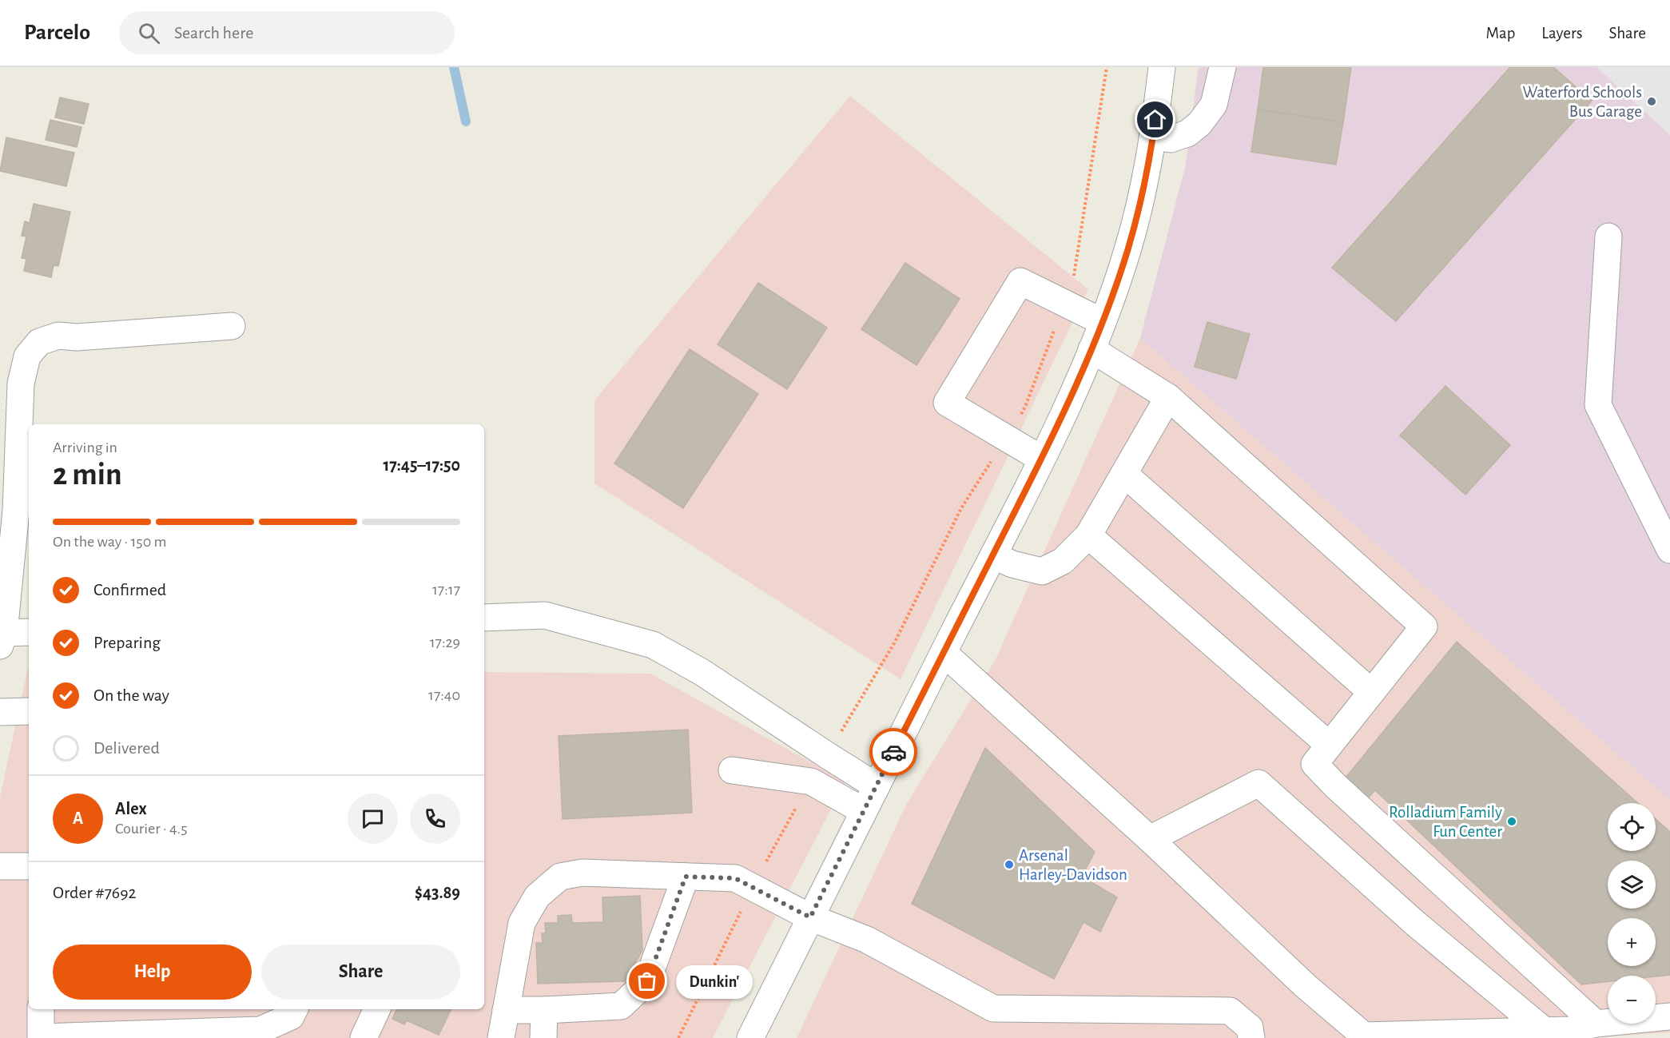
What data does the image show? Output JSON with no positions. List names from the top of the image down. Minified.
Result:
{"places":["Waterford Schools Bus Garage","Rolladium Family Fun Center","Arsenal Harley-Davidson","Dunkin'"],"page":{"header":"Parcelo","search":"Search here","nav":["Map","Layers","Share"],"heading":["2 min","Arriving in","17:45–17:50"],"panel":["Alex","Courier · 4.5","Order #7692","$43.89"],"bar":"On the way · 150 m","list":[["Confirmed","17:17"],["Preparing","17:29"],["On the way","17:40"],"Delivered"],"round":"A","map_buttons":["+","−"],"buttons":["Help","Share"],"bubble":"Dunkin'"}}
